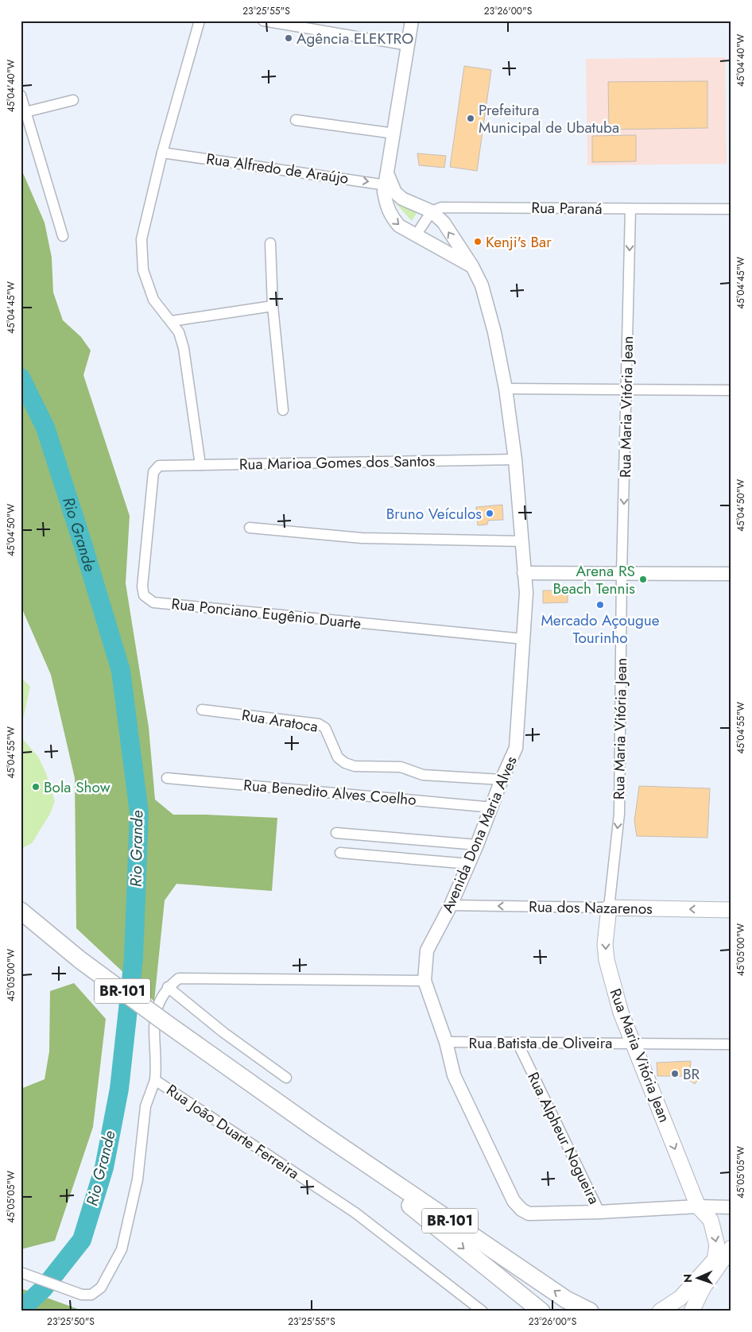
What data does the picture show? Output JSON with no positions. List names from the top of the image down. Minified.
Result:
{"streets":{"highway":["BR-101"],"main road":["Rua Maria Vitória Jean","Rua dos Nazarenos"],"street":["Rua Alfredo de Araújo","Rua Paraná","Rua Marioa Gomes dos Santos","Rua Ponciano Eugênio Duarte","Rua Aratoca","Rua Benedito Alves Coelho","Avenida Dona Maria Alves","Rua Batista de Oliveira","Rua João Duarte Ferreira","Rua Alpheur Nogueira"]},"crossings":[["Rua Alfredo de Araújo","Avenida Dona Maria Alves"],["Rua Paraná","Rua Maria Vitória Jean"],["Rua Paraná","Avenida Dona Maria Alves"],["Rua Maria Vitória Jean","Rua dos Nazarenos"],["Rua Maria Vitória Jean","Rua Batista de Oliveira"],["Rua Marioa Gomes dos Santos","Rua Ponciano Eugênio Duarte"],["Rua Marioa Gomes dos Santos","Avenida Dona Maria Alves"],["Rua Ponciano Eugênio Duarte","Avenida Dona Maria Alves"],["Rua Aratoca","Avenida Dona Maria Alves"],["Rua Benedito Alves Coelho","Avenida Dona Maria Alves"],["Avenida Dona Maria Alves","Rua dos Nazarenos"],["Avenida Dona Maria Alves","Rua Batista de Oliveira"],["Avenida Dona Maria Alves","Rua Alpheur Nogueira"],["Rua Batista de Oliveira","Rua Alpheur Nogueira"]],"one_way":["Rua Maria Vitória Jean","Rua dos Nazarenos"],"water":["Rio Grande"],"places":["Agência ELEKTRO","Prefeitura Municipal de Ubatuba","Kenji's Bar","Bruno Veículos","Arena RS Beach Tennis","Mercado Açougue Tourinho","Bola Show","BR"],"north":"left","coordinates":["23°25'55\"S","23°26'00\"S","45°04'40\"W","45°04'45\"W","45°04'50\"W","45°04'55\"W","45°05'00\"W","45°05'05\"W","23°25'50\"S"]}
